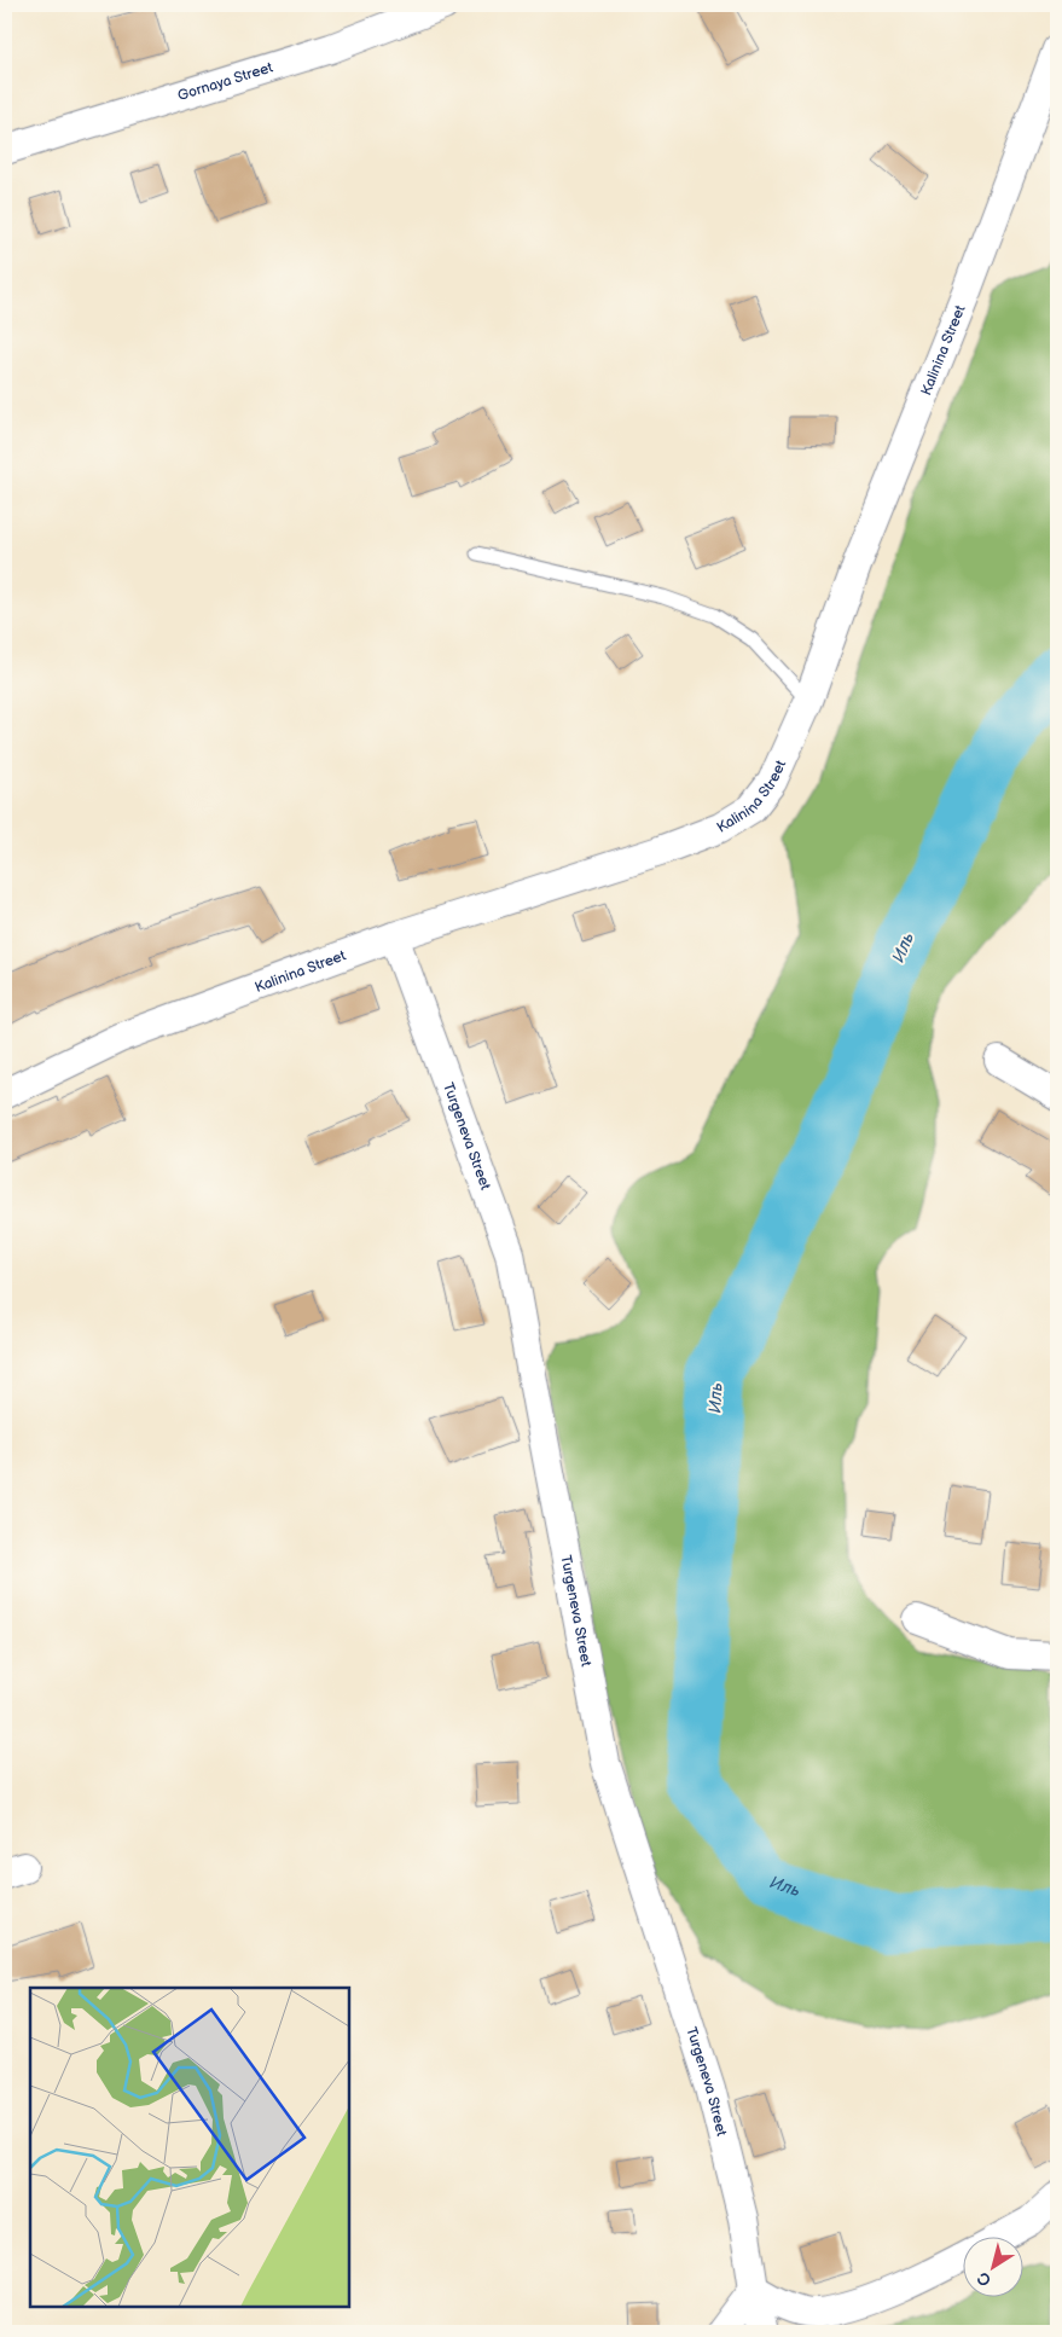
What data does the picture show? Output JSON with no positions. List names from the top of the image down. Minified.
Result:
{"streets":{"street":["Gornaya Street","Kalinina Street","Turgeneva Street"]},"crossings":[["Kalinina Street","Turgeneva Street"]],"water":["Иль"],"north":"bottom left"}
